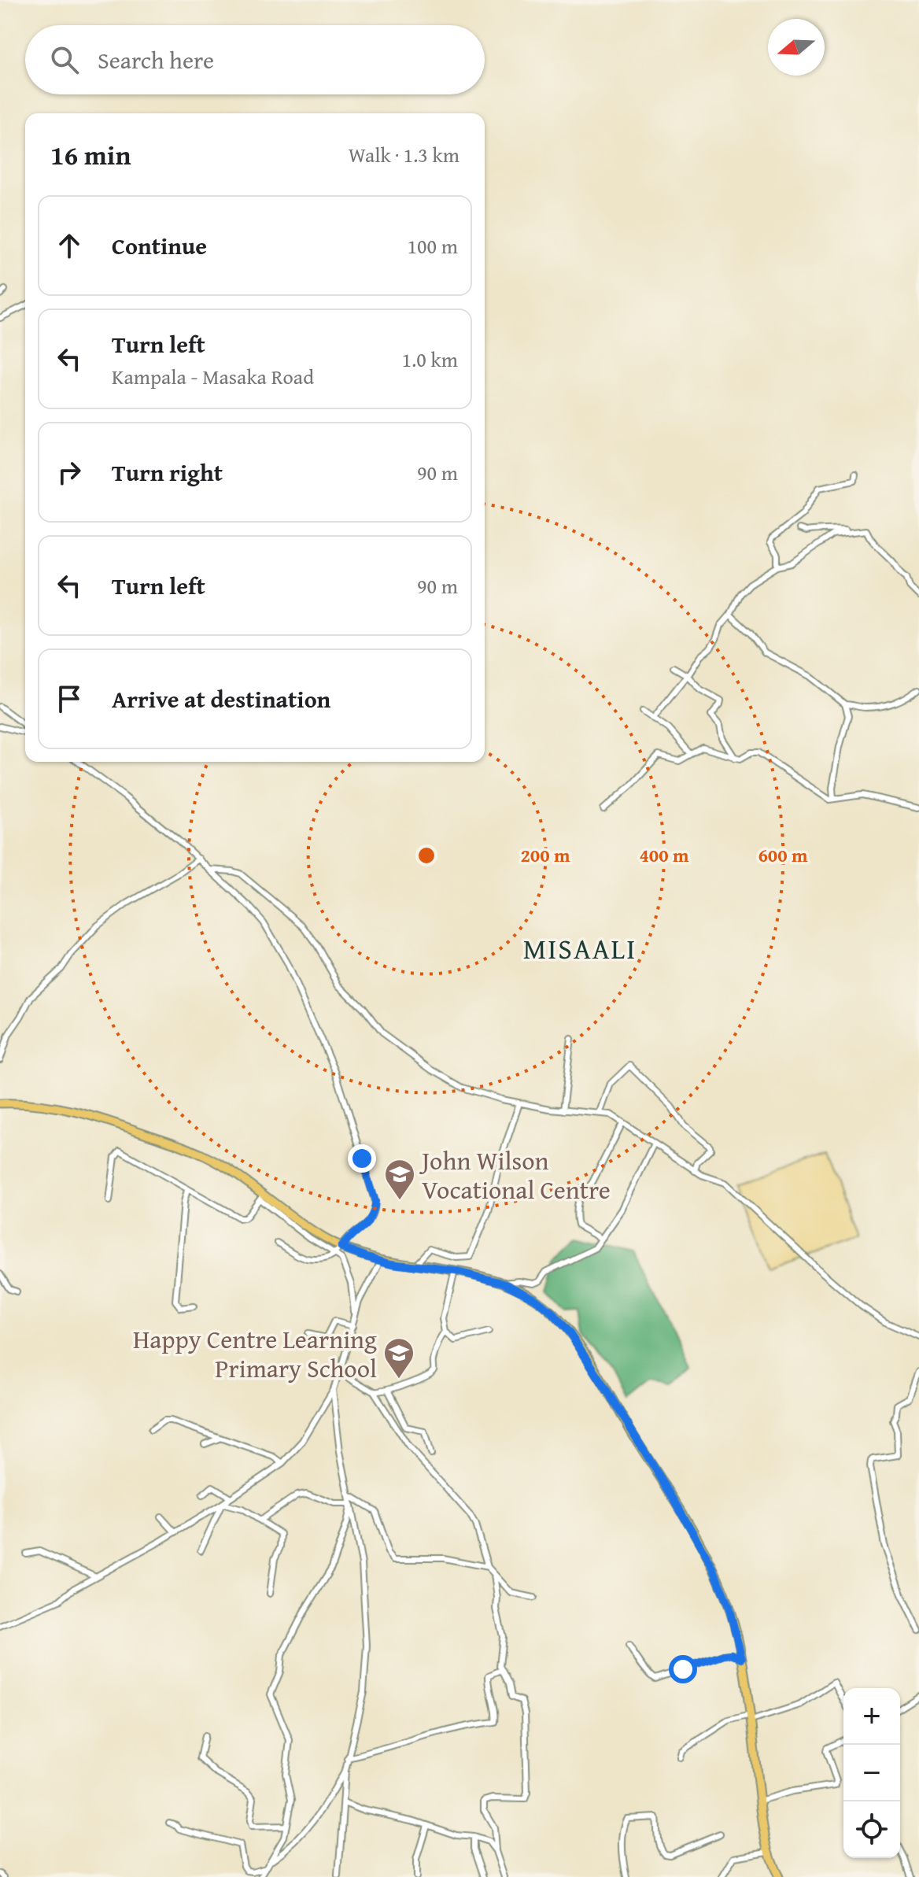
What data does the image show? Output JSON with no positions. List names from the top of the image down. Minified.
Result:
{"districts":["MISAALI"],"places":{"school or university":["John Wilson Vocational Centre","Happy Centre Learning Primary School"]},"north":"left","page":{"search":"Search here","heading":["16 min","Walk · 1.3 km"],"list":[["Continue","100 m"],["Turn left","Kampala - Masaka Road","1.0 km"],["Turn right","90 m"],["Turn left","90 m"],"Arrive at destination"],"map_buttons":["+","−"]},"rings":["200 m","400 m","600 m"]}
